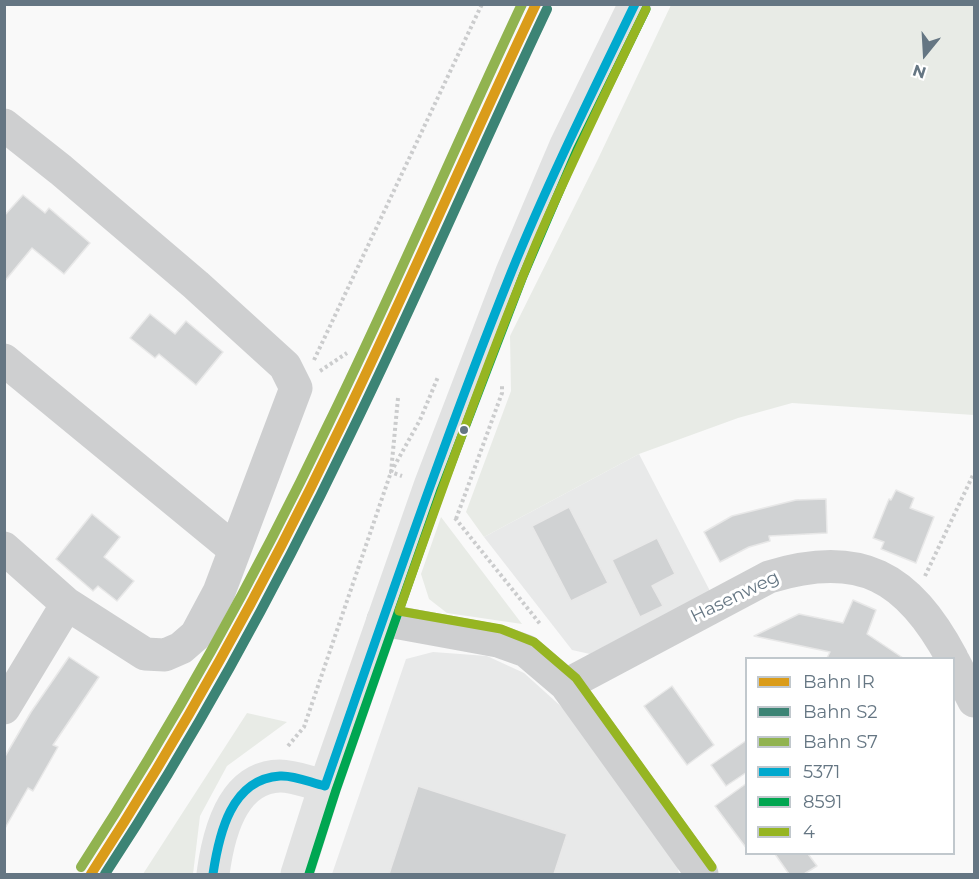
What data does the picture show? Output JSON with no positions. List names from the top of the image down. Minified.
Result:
{"streets":{"street":["Hasenweg"]},"lines":["rail line IR","rail line S7","transit line 5371","rail line S2","transit line 8591","transit line 4"],"legend":["Bahn IR","Bahn S2","Bahn S7","5371","8591","4"],"north":"bottom"}
